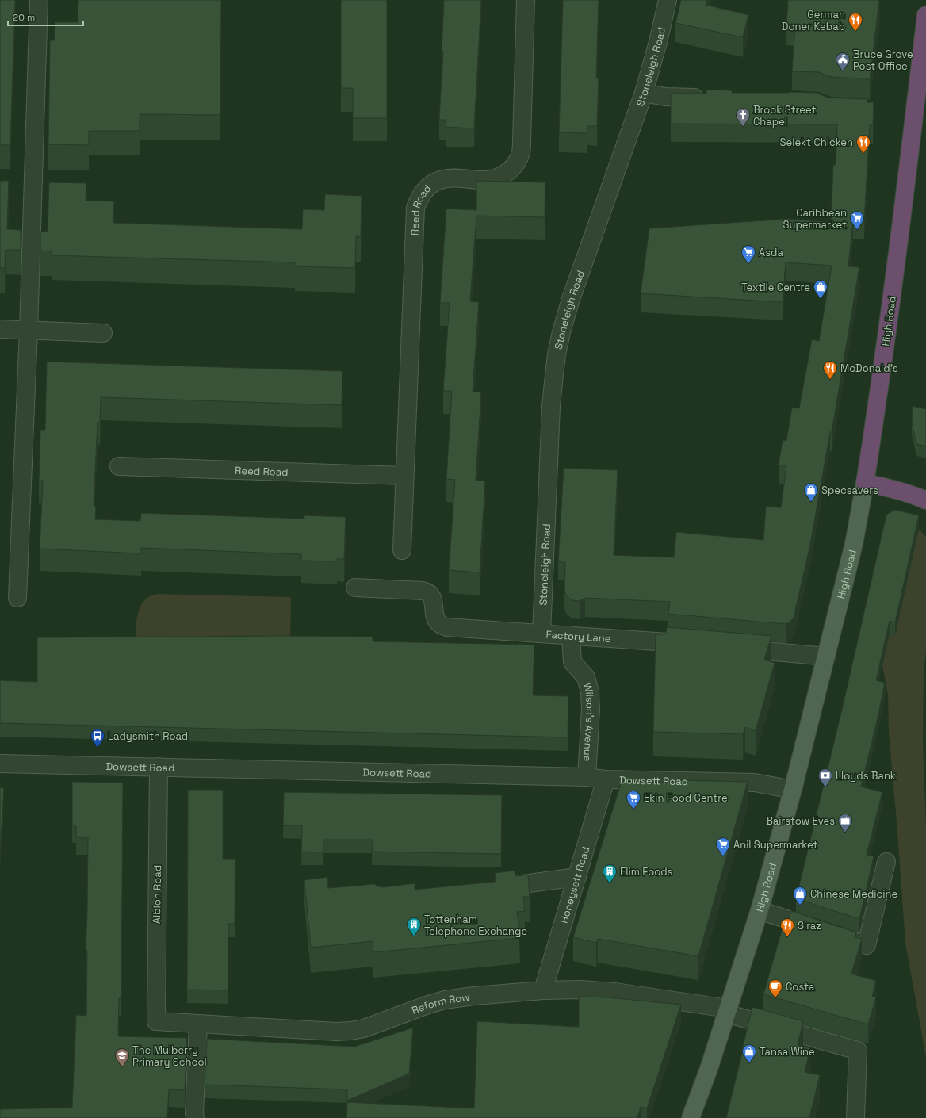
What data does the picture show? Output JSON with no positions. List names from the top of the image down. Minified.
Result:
{"streets":{"highway":["High Road"],"street":["Stoneleigh Road","Reed Road","Factory Lane","Wilson's Avenue","Dowsett Road","Honeysett Road","Albion Road","Reform Row"]},"crossings":[["Stoneleigh Road","Factory Lane"],["High Road","Dowsett Road"],["High Road","Reform Row"],["Factory Lane","Wilson's Avenue"],["Wilson's Avenue","Dowsett Road"],["Dowsett Road","Honeysett Road"],["Dowsett Road","Albion Road"],["Honeysett Road","Reform Row"],["Albion Road","Reform Row"]],"places":{"restaurant":["German Doner Kebab","Selekt Chicken","McDonald's","Siraz"],"public building":["Bruce Grove Post Office"],"church":["Brook Street Chapel"],"supermarket":["Caribbean Supermarket","Asda","Ekin Food Centre","Anil Supermarket"],"shop":["Textile Centre","Specsavers","Chinese Medicine","Tansa Wine"],"bus stop":["Ladysmith Road"],"bank":["Lloyds Bank"],"office":["Bairstow Eves"],"building":["Elim Foods","Tottenham Telephone Exchange"],"cafe":["Costa"],"school or university":["The Mulberry Primary School"]},"scale_bar":"20 m"}
